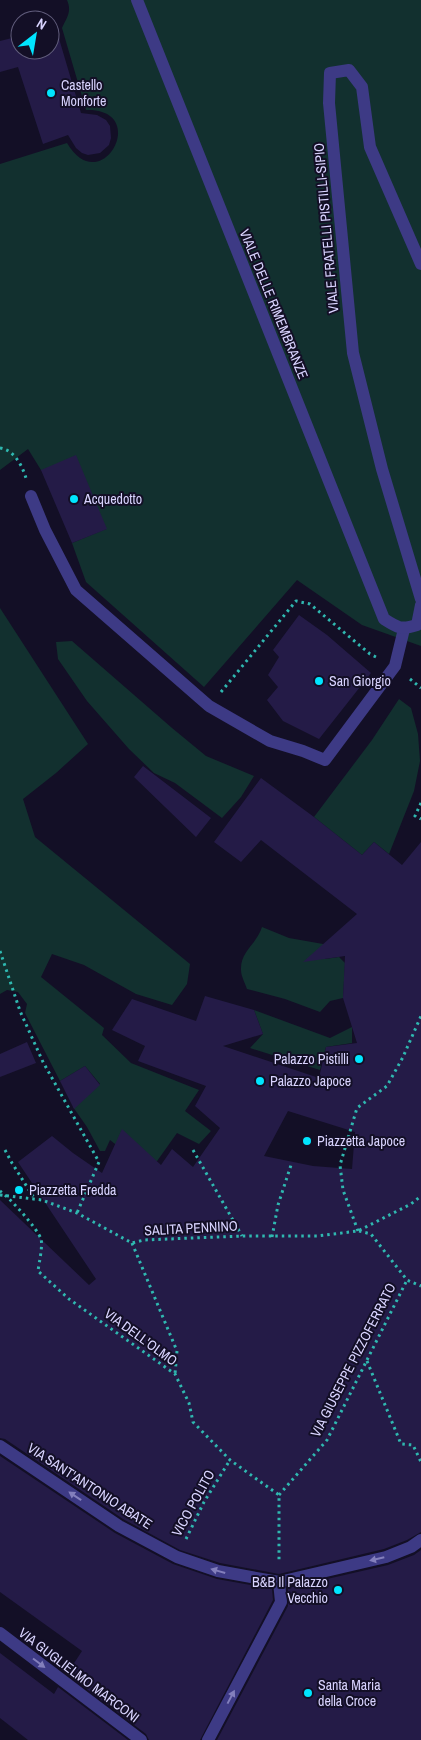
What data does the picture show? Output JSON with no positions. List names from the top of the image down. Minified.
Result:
{"streets":{"street":["VIALE FRATELLI PISTILLI-SIPIO","VIALE DELLE RIMEMBRANZE","VIA SANT'ANTONIO ABATE","VIA GUGLIELMO MARCONI"],"path":["SALITA PENNINO","VIA DELL'OLMO","VIA GIUSEPPE PIZZOFERRATO","VICO POLITO"]},"crossings":[["SALITA PENNINO","VIA DELL'OLMO"],["VIA DELL'OLMO","VIA GIUSEPPE PIZZOFERRATO"],["VIA DELL'OLMO","VICO POLITO"],["VIA SANT'ANTONIO ABATE","VICO POLITO"]],"one_way":["VIA SANT'ANTONIO ABATE","VIA GUGLIELMO MARCONI"],"places":["Castello Monforte","Acquedotto","San Giorgio","Palazzo Pistilli","Palazzo Japoce","Piazzetta Japoce","Piazzetta Fredda","B&B Il Palazzo Vecchio","Santa Maria della Croce"],"north":"top right"}
